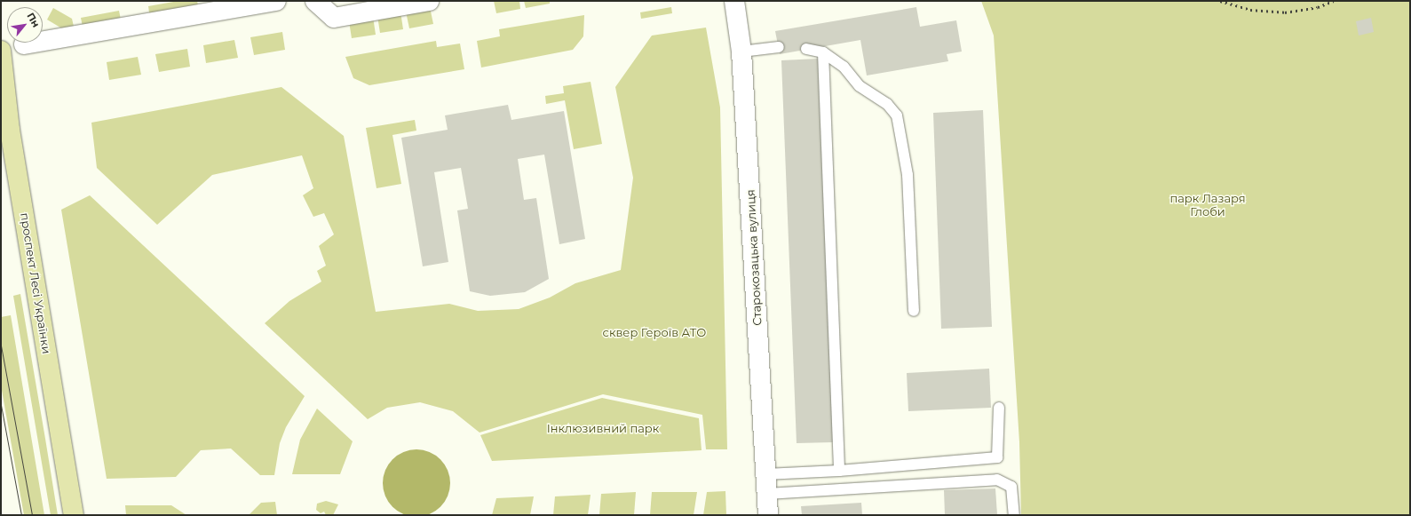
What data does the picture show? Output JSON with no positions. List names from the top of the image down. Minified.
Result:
{"streets":{"main road":["проспект Лесі Українки"],"street":["Старокозацька вулиця"]},"parks":["парк Лазаря Глоби","сквер Героїв АТО","Інклюзивний парк"],"north":"top right"}
